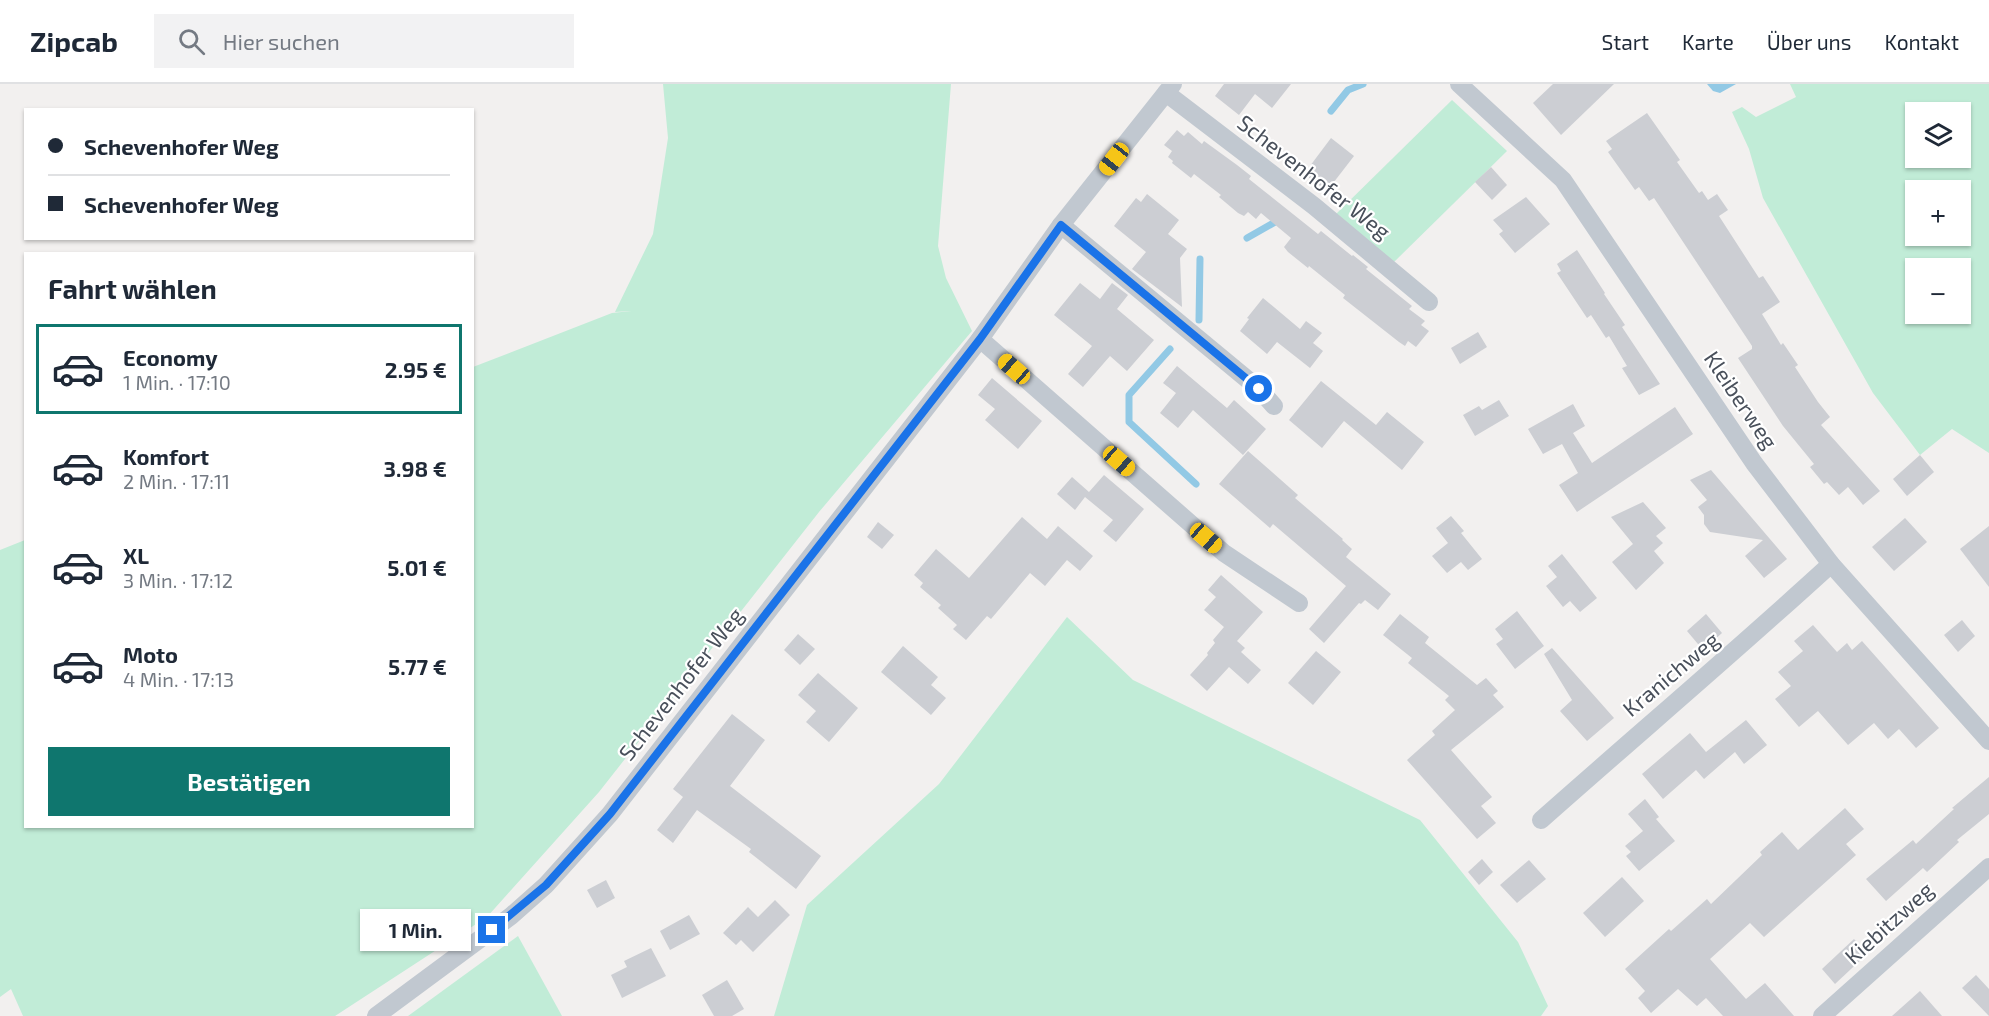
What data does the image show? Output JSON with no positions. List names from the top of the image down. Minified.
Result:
{"streets":{"street":["Schevenhofer Weg","Kleiberweg","Kranichweg","Kiebitzweg"]},"crossings":[["Kleiberweg","Kranichweg"]],"page":{"header":"Zipcab","search":"Hier suchen","nav":["Start","Karte","Über uns","Kontakt"],"map_buttons":["+","−"],"banner":["Schevenhofer Weg","Schevenhofer Weg"],"heading":"Fahrt wählen","list":[{"name":"Economy","note":"1 Min. · 17:10","value":"2.95 €"},{"name":"Komfort","note":"2 Min. · 17:11","value":"3.98 €"},{"name":"XL","note":"3 Min. · 17:12","value":"5.01 €"},{"name":"Moto","note":"4 Min. · 17:13","value":"5.77 €"}],"buttons":"Bestätigen","bubble":"1 Min."}}
